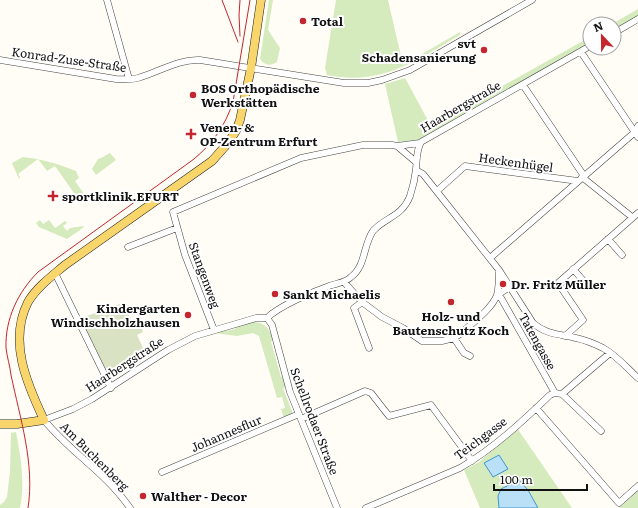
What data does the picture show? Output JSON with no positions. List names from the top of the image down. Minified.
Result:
{"streets":{"main road":["Haarbergstraße"],"street":["Konrad-Zuse-Straße","Heckenhügel","Stangenweg","Tatengasse","Schellrodaer Straße","Johannesflur","Teichgasse","Am Buchenberg"]},"crossings":[["Haarbergstraße","Stangenweg"],["Haarbergstraße","Schellrodaer Straße"],["Haarbergstraße","Am Buchenberg"],["Tatengasse","Teichgasse"],["Schellrodaer Straße","Johannesflur"],["Johannesflur","Teichgasse"]],"places":{"other":["Total","svt Schadensanierung","BOS Orthopädische Werkstätten","Dr. Fritz Müller","Sankt Michaelis","Holz- und Bautenschutz Koch","Kindergarten Windischholzhausen","Walther - Decor"],"health":["Venen- & OP-Zentrum Erfurt","sportklinik.EFURT"]},"scale_bar":"100 m","north":"top"}
